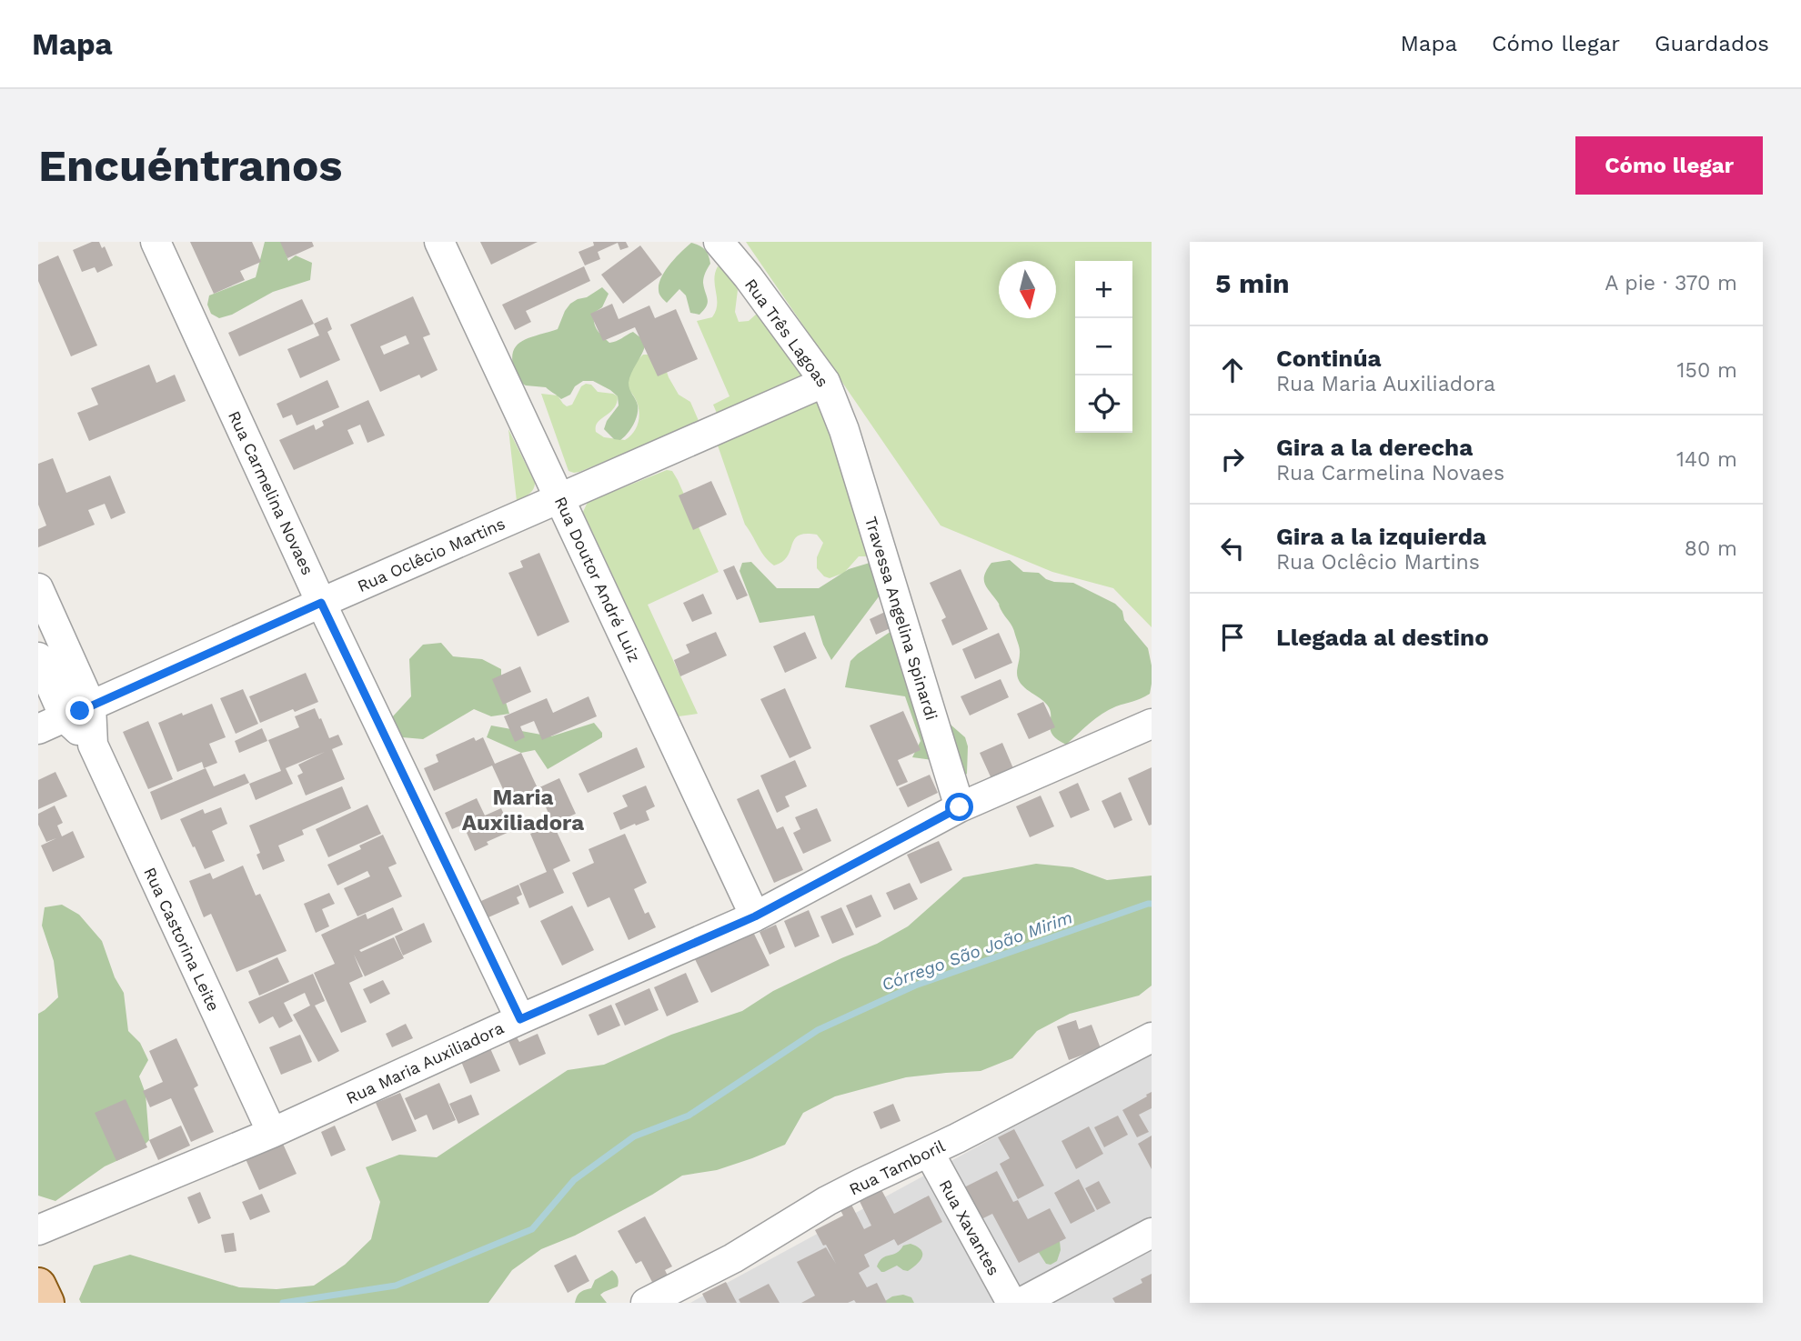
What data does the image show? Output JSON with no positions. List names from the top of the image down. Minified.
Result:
{"streets":{"street":["Rua Três Lagoas","Rua Carmelina Novaes","Rua Oclêcio Martins","Rua Doutor André Luiz","Travessa Angelina Spinardi","Rua Castorina Leite","Rua Maria Auxiliadora","Rua Tamboril","Rua Xavantes"]},"crossings":[["Rua Três Lagoas","Rua Oclêcio Martins"],["Rua Três Lagoas","Travessa Angelina Spinardi"],["Rua Carmelina Novaes","Rua Oclêcio Martins"],["Rua Carmelina Novaes","Rua Maria Auxiliadora"],["Rua Oclêcio Martins","Rua Doutor André Luiz"],["Rua Oclêcio Martins","Rua Castorina Leite"],["Rua Doutor André Luiz","Rua Maria Auxiliadora"],["Travessa Angelina Spinardi","Rua Maria Auxiliadora"],["Rua Castorina Leite","Rua Maria Auxiliadora"],["Rua Tamboril","Rua Xavantes"]],"districts":["Maria Auxiliadora"],"water":["Córrego São João Mirim"],"north":"bottom","page":{"header":"Mapa","nav":["Mapa","Cómo llegar","Guardados"],"buttons":"Cómo llegar","title":"Encuéntranos","heading":["5 min","A pie · 370 m"],"map_buttons":["+","−"],"list":[["Continúa","Rua Maria Auxiliadora","150 m"],["Gira a la derecha","Rua Carmelina Novaes","140 m"],["Gira a la izquierda","Rua Oclêcio Martins","80 m"],"Llegada al destino"]}}
